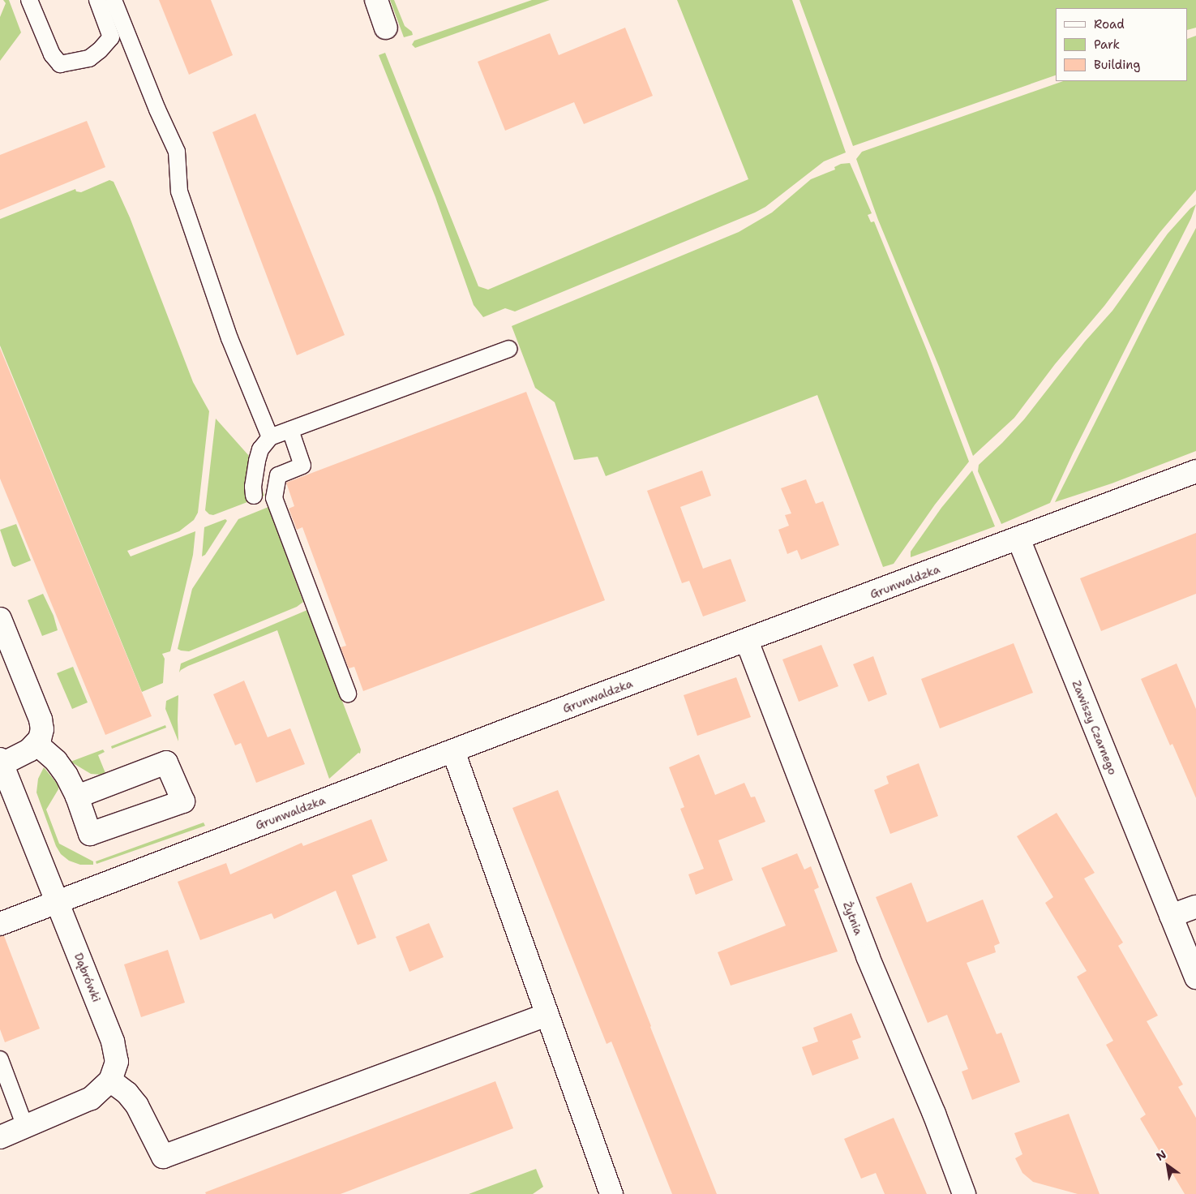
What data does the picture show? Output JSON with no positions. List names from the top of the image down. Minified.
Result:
{"streets":{"street":["Grunwaldzka","Zawiszy Czarnego","Żytnia","Dąbrówki"]},"crossings":[["Grunwaldzka","Zawiszy Czarnego"],["Grunwaldzka","Żytnia"],["Grunwaldzka","Dąbrówki"]],"legend":["Road","Park","Building"],"north":"top left"}
